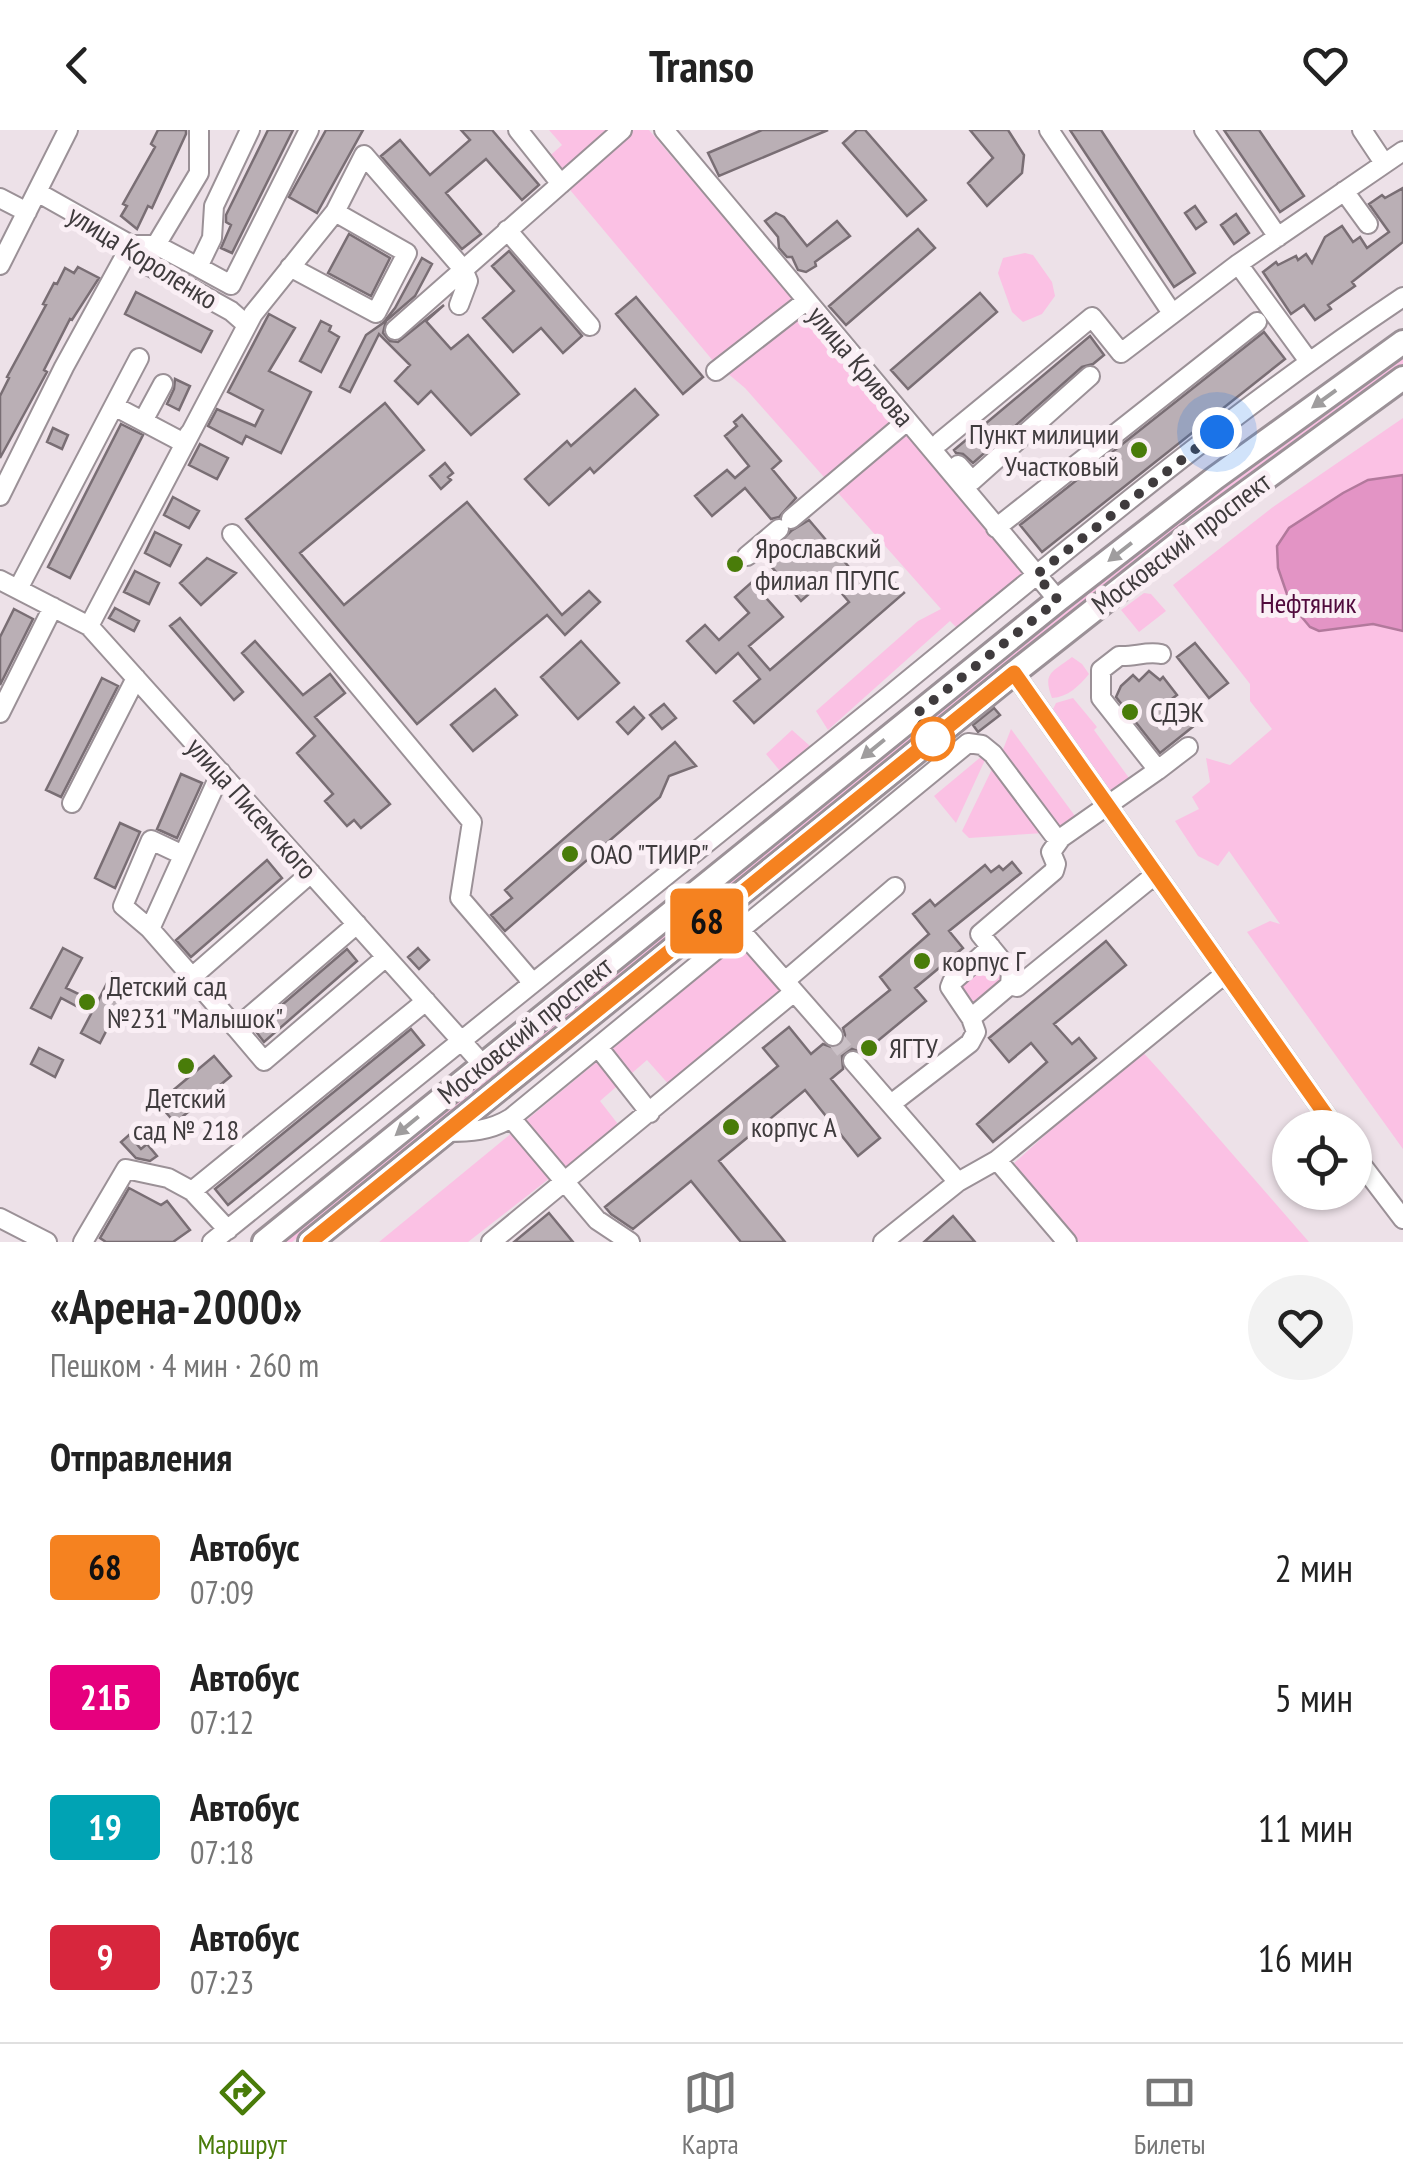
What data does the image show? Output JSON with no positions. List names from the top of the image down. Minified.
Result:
{"streets":{"main road":["Московский проспект"],"street":["улица Короленко","улица Кривова","улица Писемского"]},"crossings":[["улица Кривова","Московский проспект"],["Московский проспект","улица Писемского"]],"parks":["Нефтяник"],"places":["Пункт милиции Участковый","Ярославский филиал ПГУПС","СДЭК","ОАО \"ТИИР\"","корпус Г","Детский сад №231 \"Малышок\"","ЯГТУ","Детский сад № 218","корпус А"],"lines":["bus line 68"],"page":{"header":"Transo","on_map":"68","heading":[["«Арена-2000»","Пешком · 4 мин · 260 m"],"Отправления"],"list":[{"mark":"68","name":"Автобус","note":"07:09","value":"2 мин"},{"mark":"21Б","name":"Автобус","note":"07:12","value":"5 мин"},{"mark":"19","name":"Автобус","note":"07:18","value":"11 мин"},{"mark":"9","name":"Автобус","note":"07:23","value":"16 мин"}],"tabs":["Маршрут","Карта","Билеты"]}}
